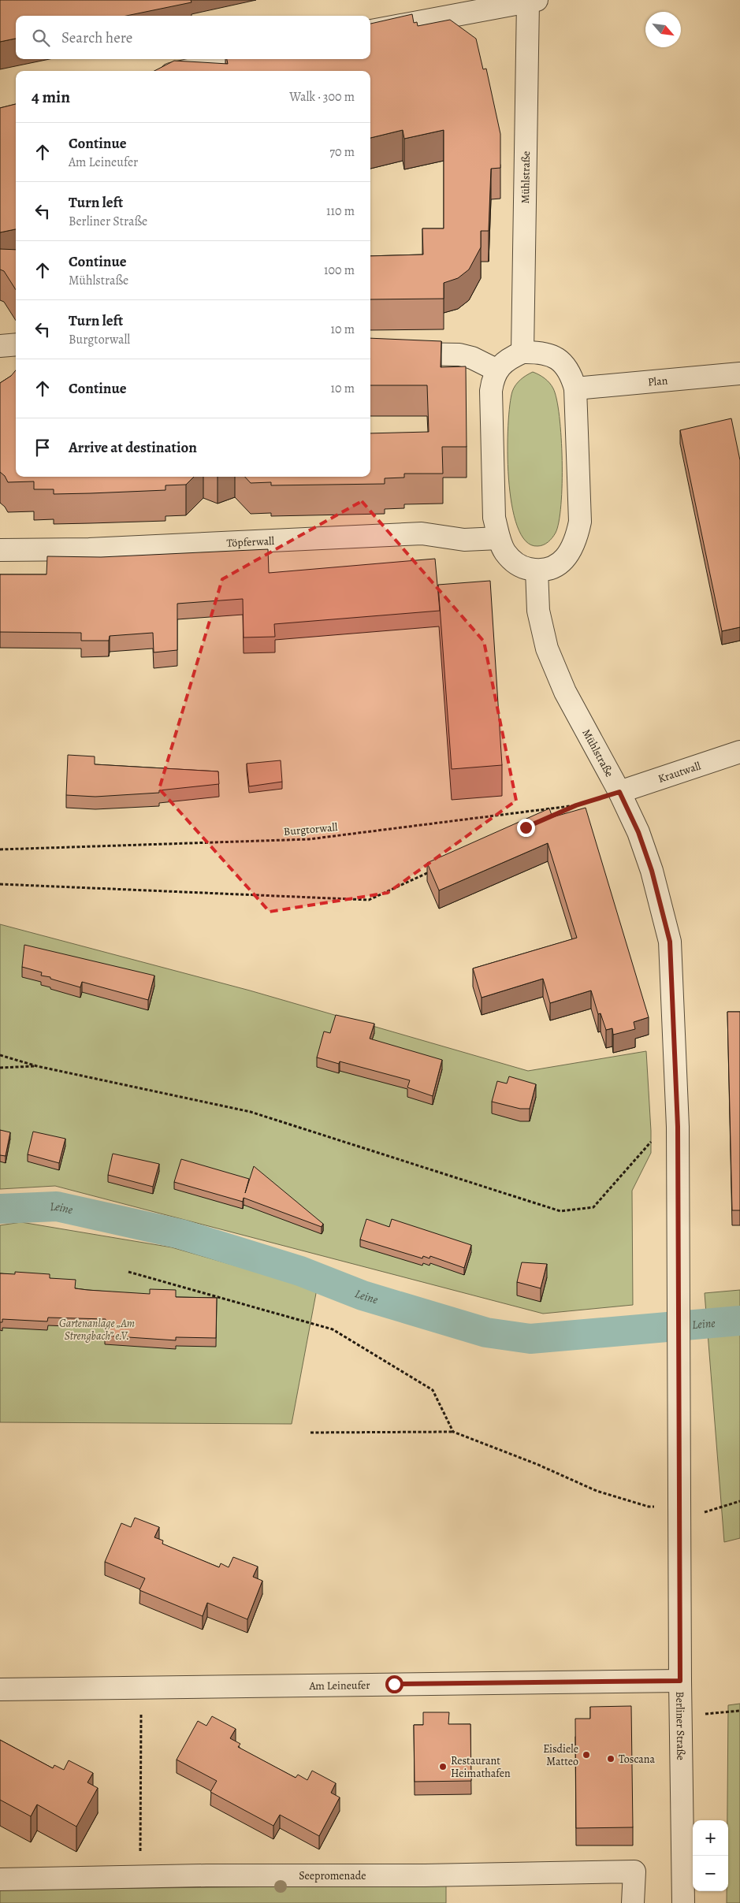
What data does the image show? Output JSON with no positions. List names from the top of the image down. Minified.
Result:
{"streets":{"street":["Mühlstraße","Plan","Töpferwall","Krautwall","Am Leineufer","Berliner Straße","Seepromenade"],"path":["Burgtorwall"]},"crossings":[["Mühlstraße","Krautwall"],["Mühlstraße","Burgtorwall"],["Mühlstraße","Berliner Straße"],["Krautwall","Burgtorwall"],["Am Leineufer","Berliner Straße"]],"water":["Leine"],"parks":["Gartenanlage „Am Strengbach” e.V."],"places":["Eisdiele Matteo","Toscana","Restaurant Heimathafen"],"north":"bottom right","page":{"search":"Search here","heading":["4 min","Walk · 300 m"],"list":[["Continue","Am Leineufer","70 m"],["Turn left","Berliner Straße","110 m"],["Continue","Mühlstraße","100 m"],["Turn left","Burgtorwall","10 m"],["Continue","10 m"],"Arrive at destination"],"map_buttons":["+","−"]}}
